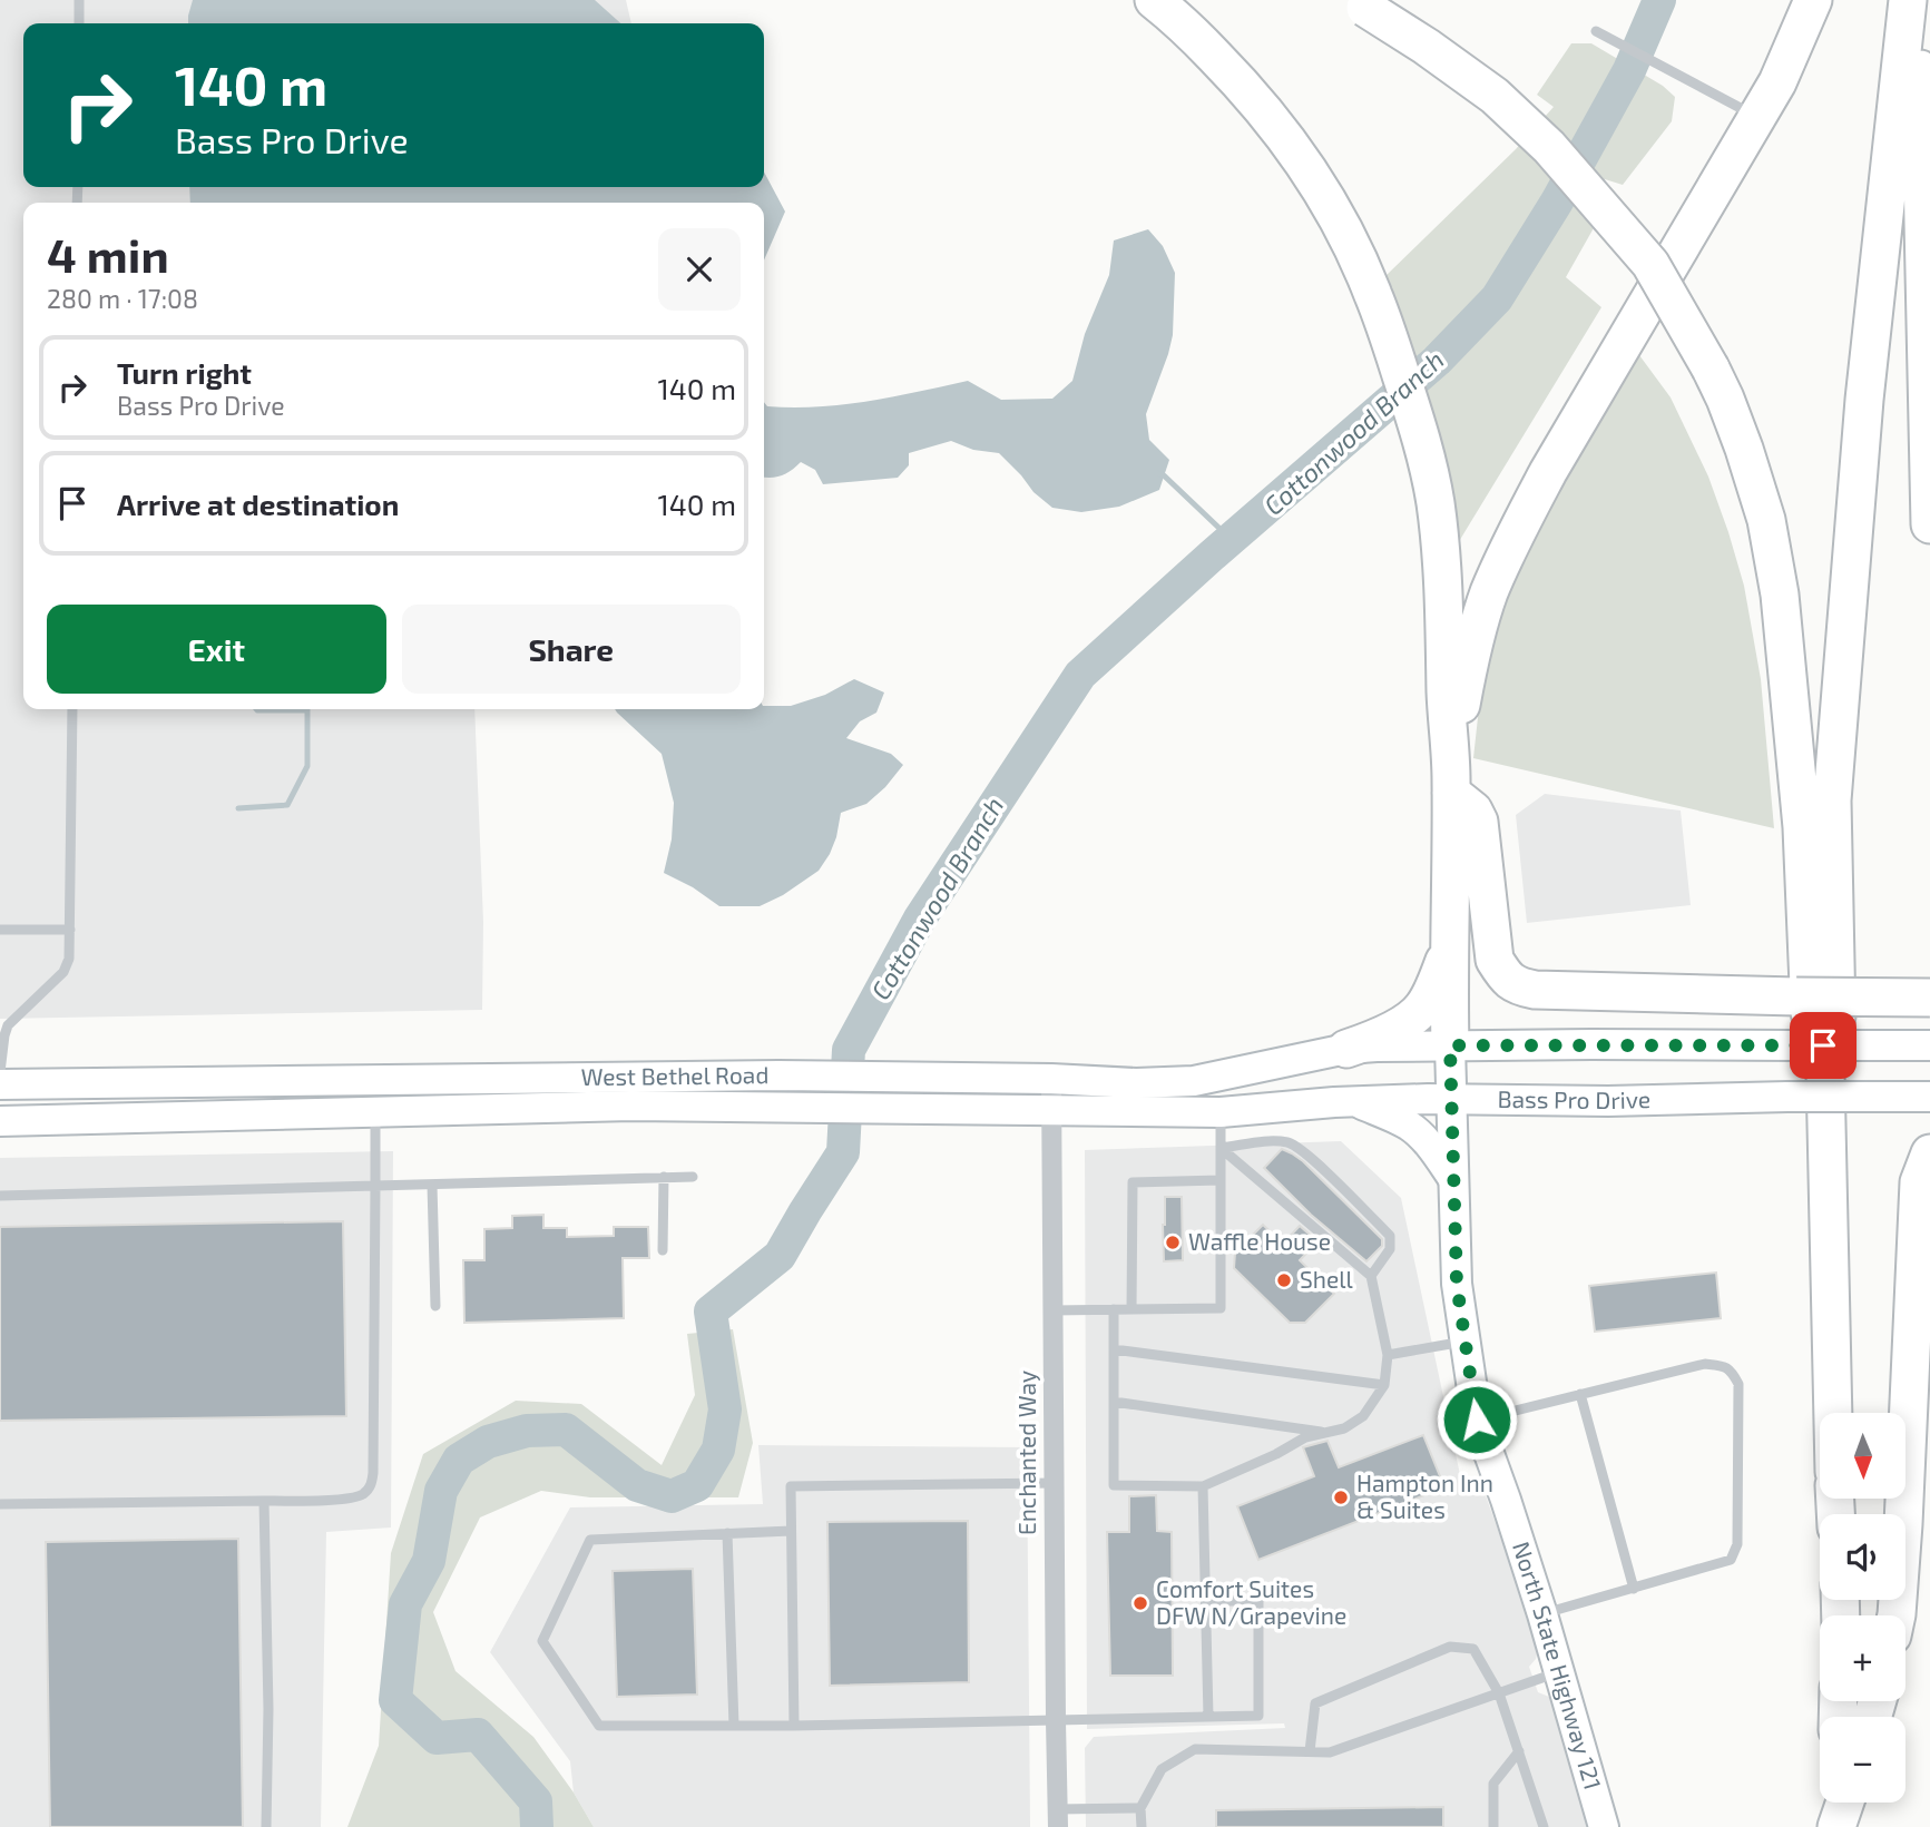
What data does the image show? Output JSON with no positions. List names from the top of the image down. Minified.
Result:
{"streets":{"main road":["West Bethel Road","Bass Pro Drive","North State Highway 121"],"street":["Enchanted Way"]},"crossings":[["West Bethel Road","Bass Pro Drive"],["West Bethel Road","Enchanted Way"],["Bass Pro Drive","North State Highway 121"]],"water":["Cottonwood Branch"],"places":["Waffle House","Shell","Hampton Inn & Suites","Comfort Suites DFW N/Grapevine"],"north":"bottom","page":{"turn":["140 m","Bass Pro Drive"],"heading":["4 min","280 m · 17:08"],"list":[{"name":"Turn right","note":"Bass Pro Drive","value":"140 m"},{"name":"Arrive at destination","value":"140 m"}],"buttons":["Exit","Share"],"map_buttons":["+","−"]}}
